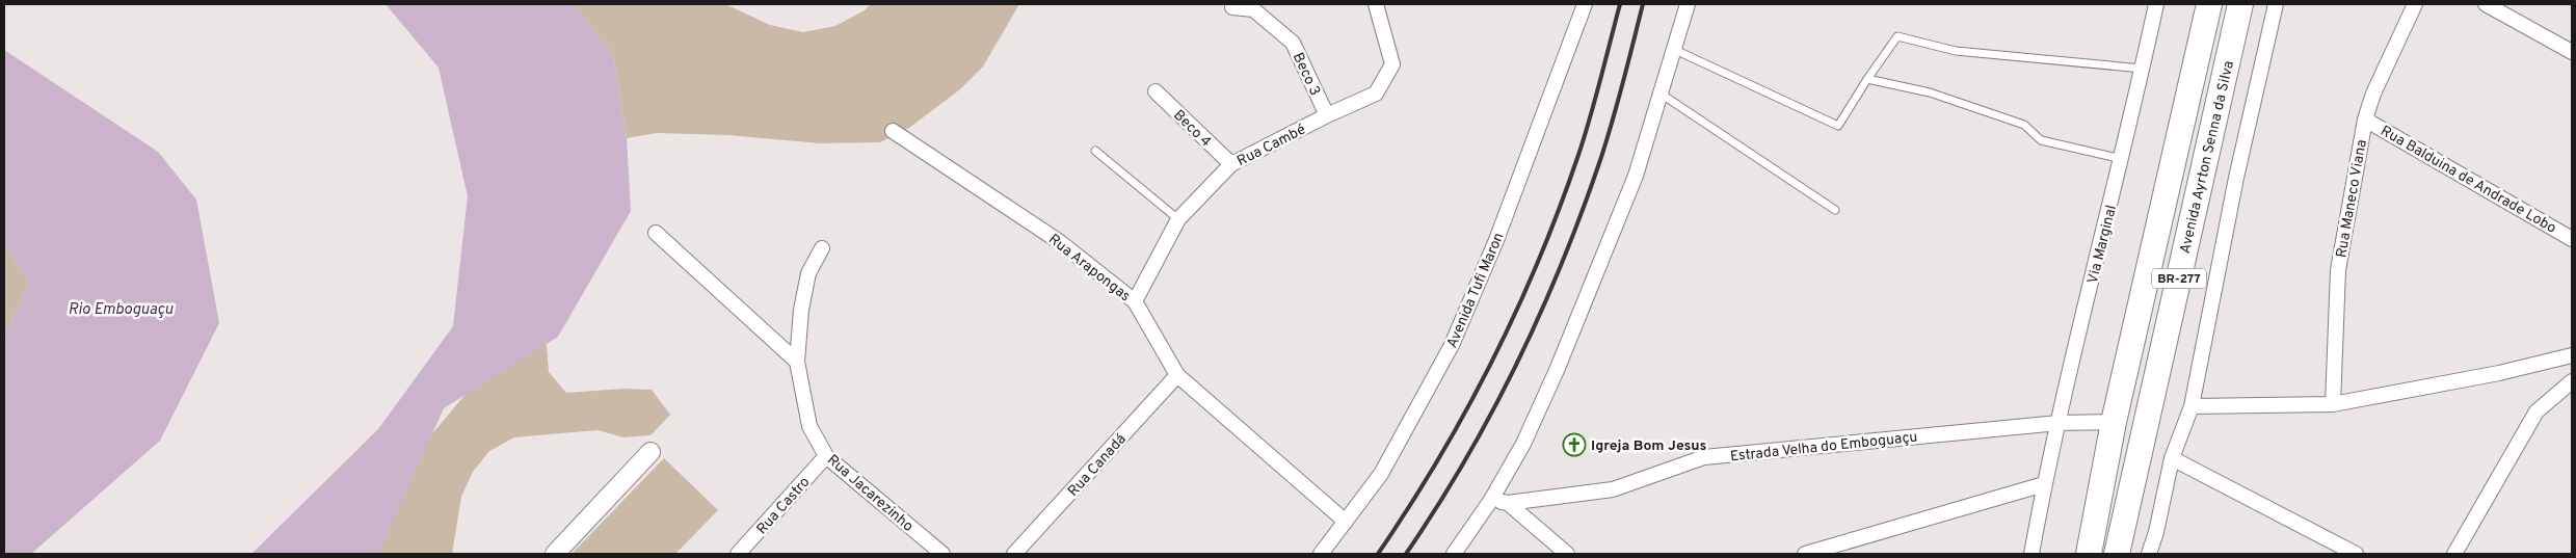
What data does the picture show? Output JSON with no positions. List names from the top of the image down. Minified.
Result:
{"streets":{"highway":["Avenida Ayrton Senna da Silva","BR-277"],"street":["Beco 3","Beco 4","Rua Cambé","Rua Balduina de Andrade Lobo","Rua Maneco Viana","Via Marginal","Rua Arapongas","Avenida Tufi Maron","Estrada Velha do Emboguaçu","Rua Canadá","Rua Jacarezinho","Rua Castro"]},"crossings":[["Beco 3","Rua Cambé"],["Beco 4","Rua Cambé"],["Rua Cambé","Rua Arapongas"],["Rua Balduina de Andrade Lobo","Rua Maneco Viana"],["Via Marginal","Estrada Velha do Emboguaçu"],["Rua Arapongas","Avenida Tufi Maron"],["Rua Arapongas","Rua Canadá"],["BR-277","Estrada Velha do Emboguaçu"],["Rua Jacarezinho","Rua Castro"]],"water":["Rio Emboguaçu"],"places":{"church":["Igreja Bom Jesus"]}}
